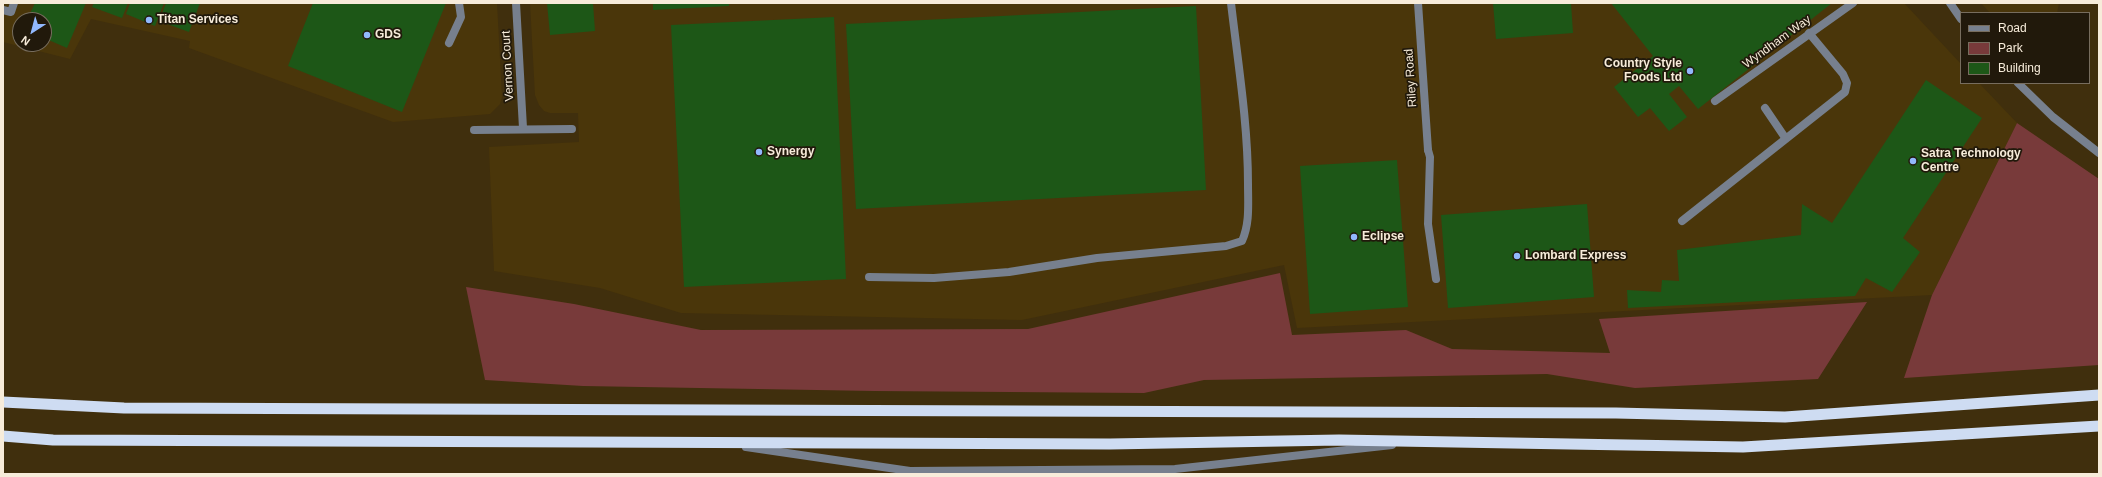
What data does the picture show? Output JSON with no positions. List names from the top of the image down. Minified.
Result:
{"streets":{"street":["Wyndham Way","Vernon Court","Riley Road"]},"places":["Titan Services","GDS","Country Style Foods Ltd","Synergy","Satra Technology Centre","Eclipse","Lombard Express"],"legend":["Road","Park","Building"],"north":"bottom left"}
